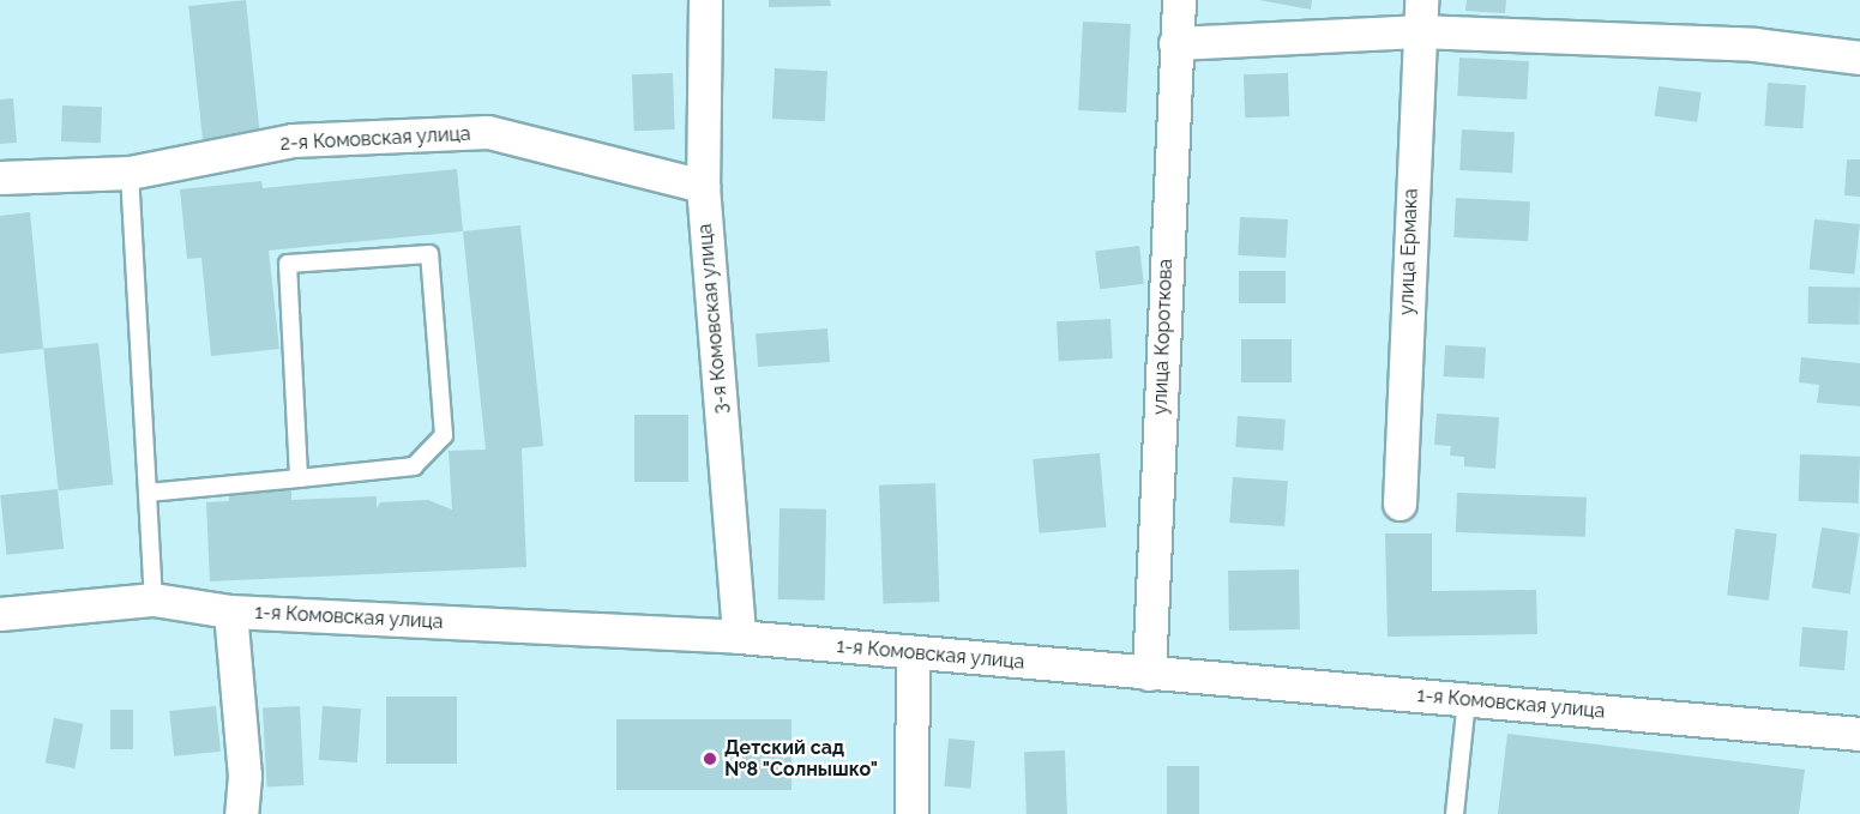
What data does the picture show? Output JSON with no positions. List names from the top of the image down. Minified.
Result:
{"streets":{"street":["2-я Комовская улица","улица Ермака","3-я Комовская улица","улица Короткова","1-я Комовская улица"]},"crossings":[["2-я Комовская улица","3-я Комовская улица"],["3-я Комовская улица","1-я Комовская улица"],["улица Короткова","1-я Комовская улица"]],"places":["Детский сад №8 \"Солнышко\""]}
